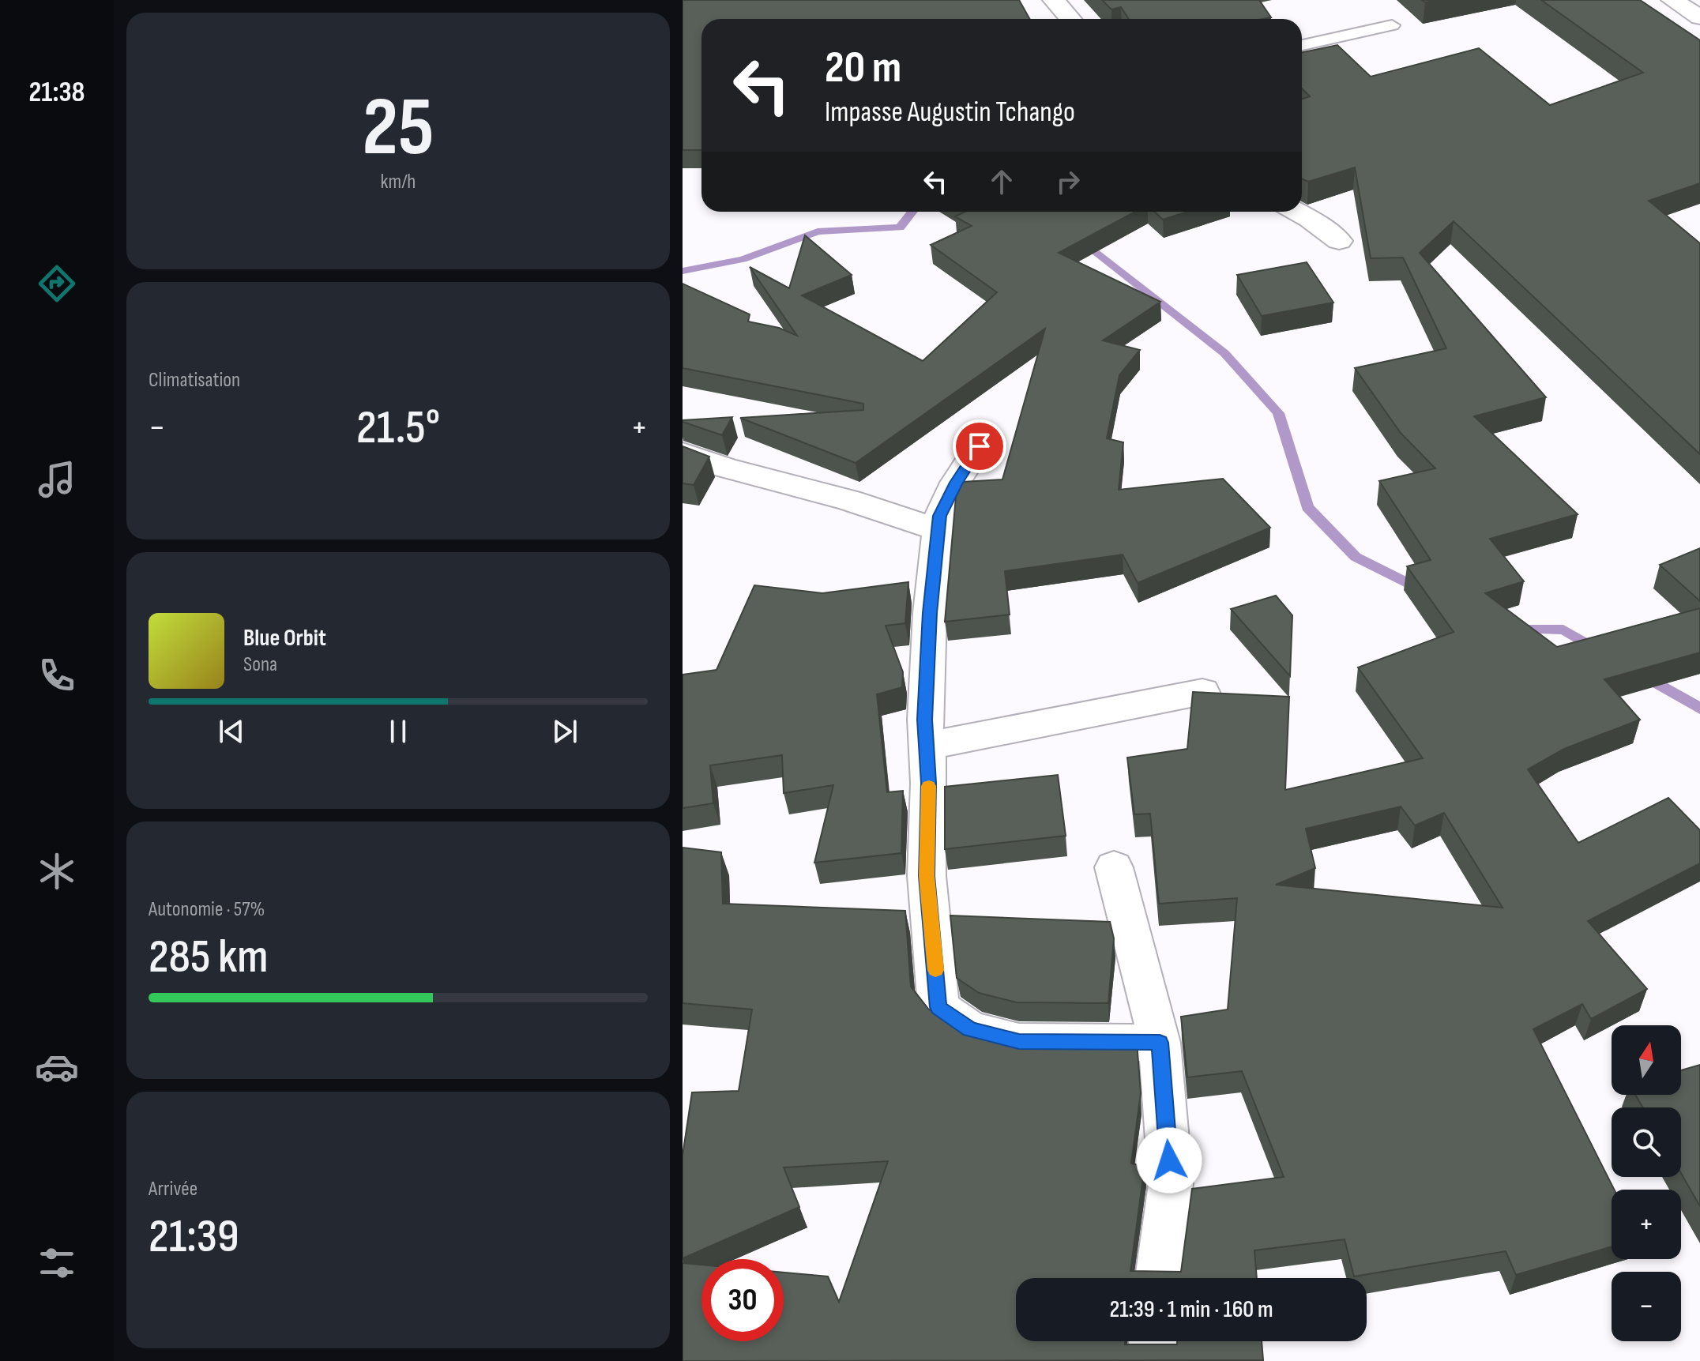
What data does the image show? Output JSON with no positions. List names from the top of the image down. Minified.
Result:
{"north":"top","page":{"tabs":"21:38","tile":[["25","km/h"],"Climatisation",["Autonomie · 57%","285 km"],["Arrivée","21:39"]],"turn":["20 m","Impasse Augustin Tchango"],"heat":["−","21.5°","+"],"song":["Blue Orbit","Sona"],"map_buttons":["+","−"],"limit":"30","trip":"21:39 · 1 min · 160 m"}}
